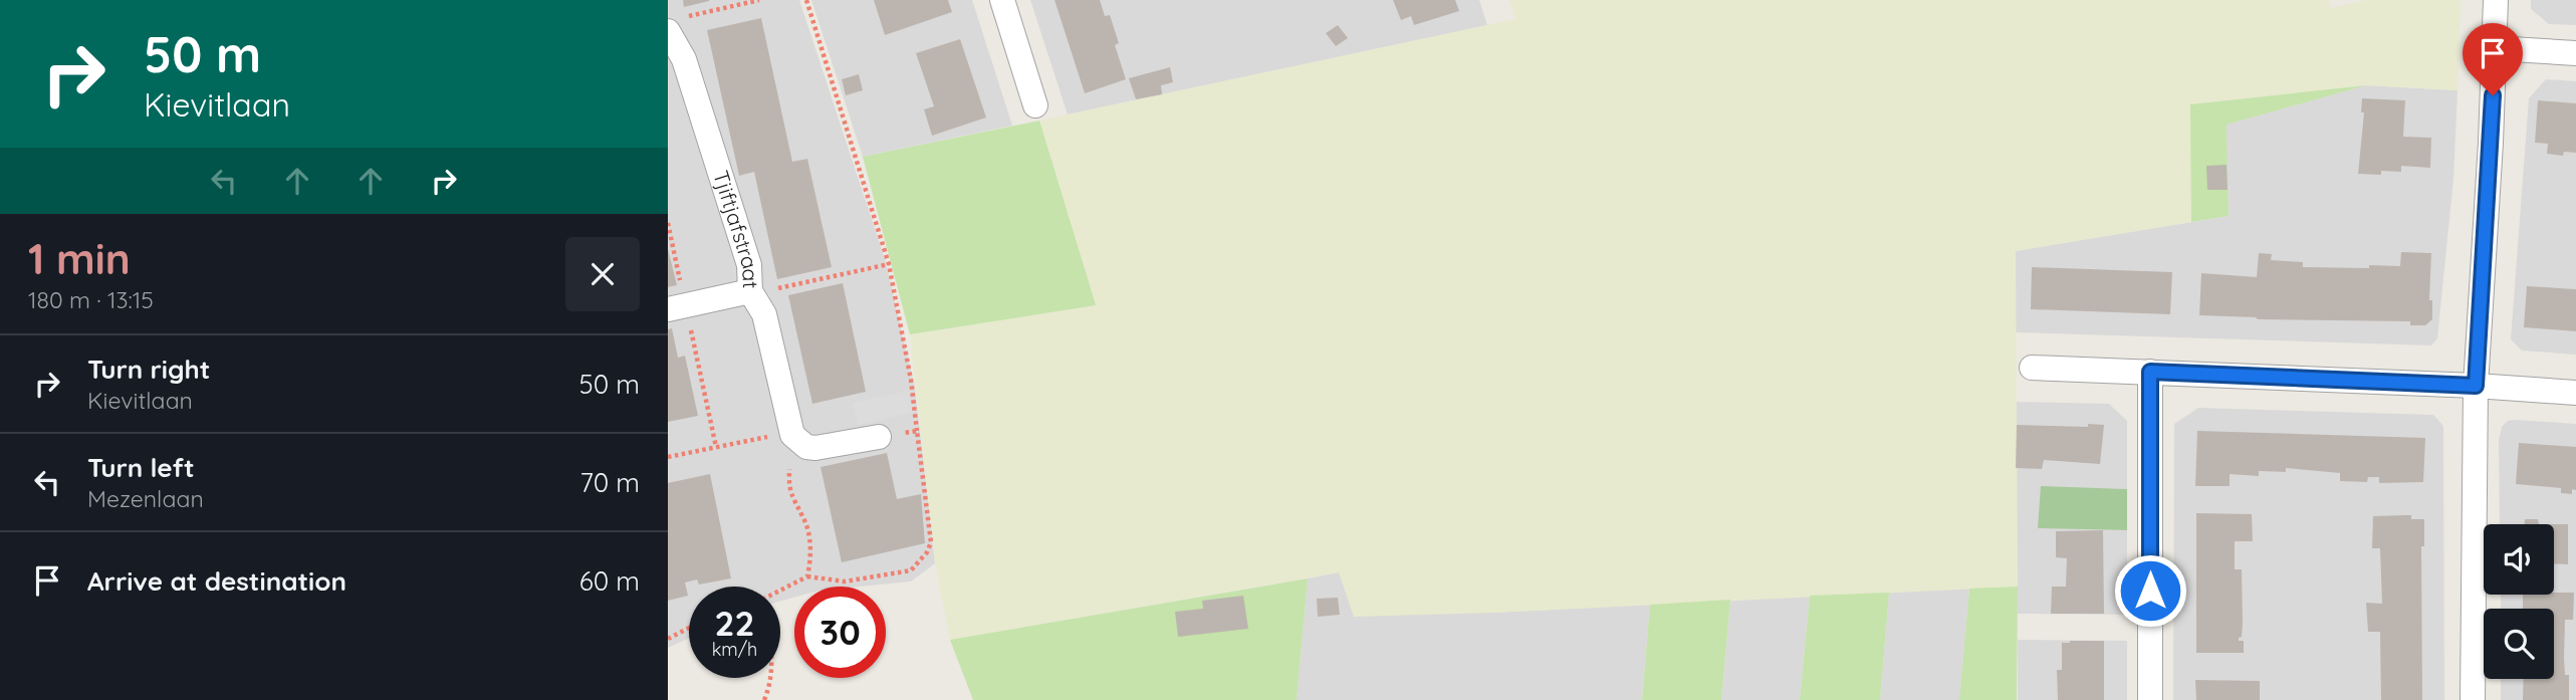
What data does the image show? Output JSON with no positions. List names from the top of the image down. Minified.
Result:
{"streets":{"street":["Tjiftjafstraat"]},"page":{"turn":["50 m","Kievitlaan"],"heading":["1 min","180 m · 13:15"],"list":[{"name":"Turn right","note":"Kievitlaan","value":"50 m"},{"name":"Turn left","note":"Mezenlaan","value":"70 m"},{"name":"Arrive at destination","value":"60 m"}],"speed":"22 km/h","limit":"30"}}
